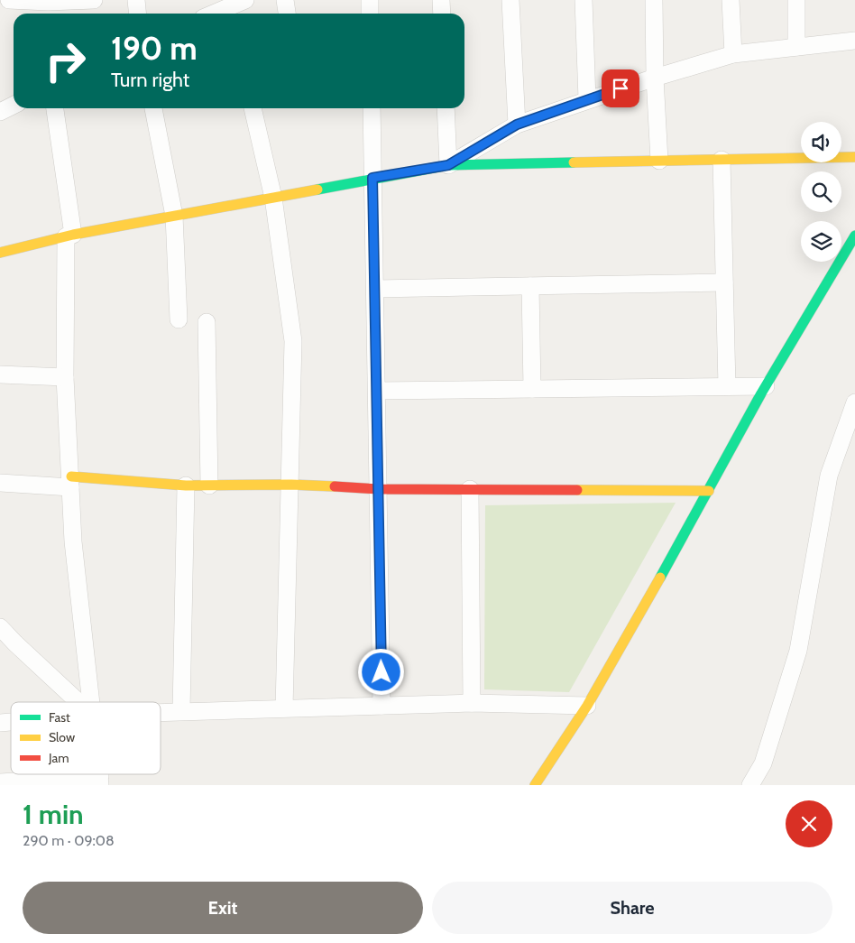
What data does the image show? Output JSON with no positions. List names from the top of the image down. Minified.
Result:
{"legend":["Fast","Slow","Jam"],"page":{"turn":["190 m","Turn right"],"heading":["1 min","290 m · 09:08"],"buttons":["Exit","Share"]}}
